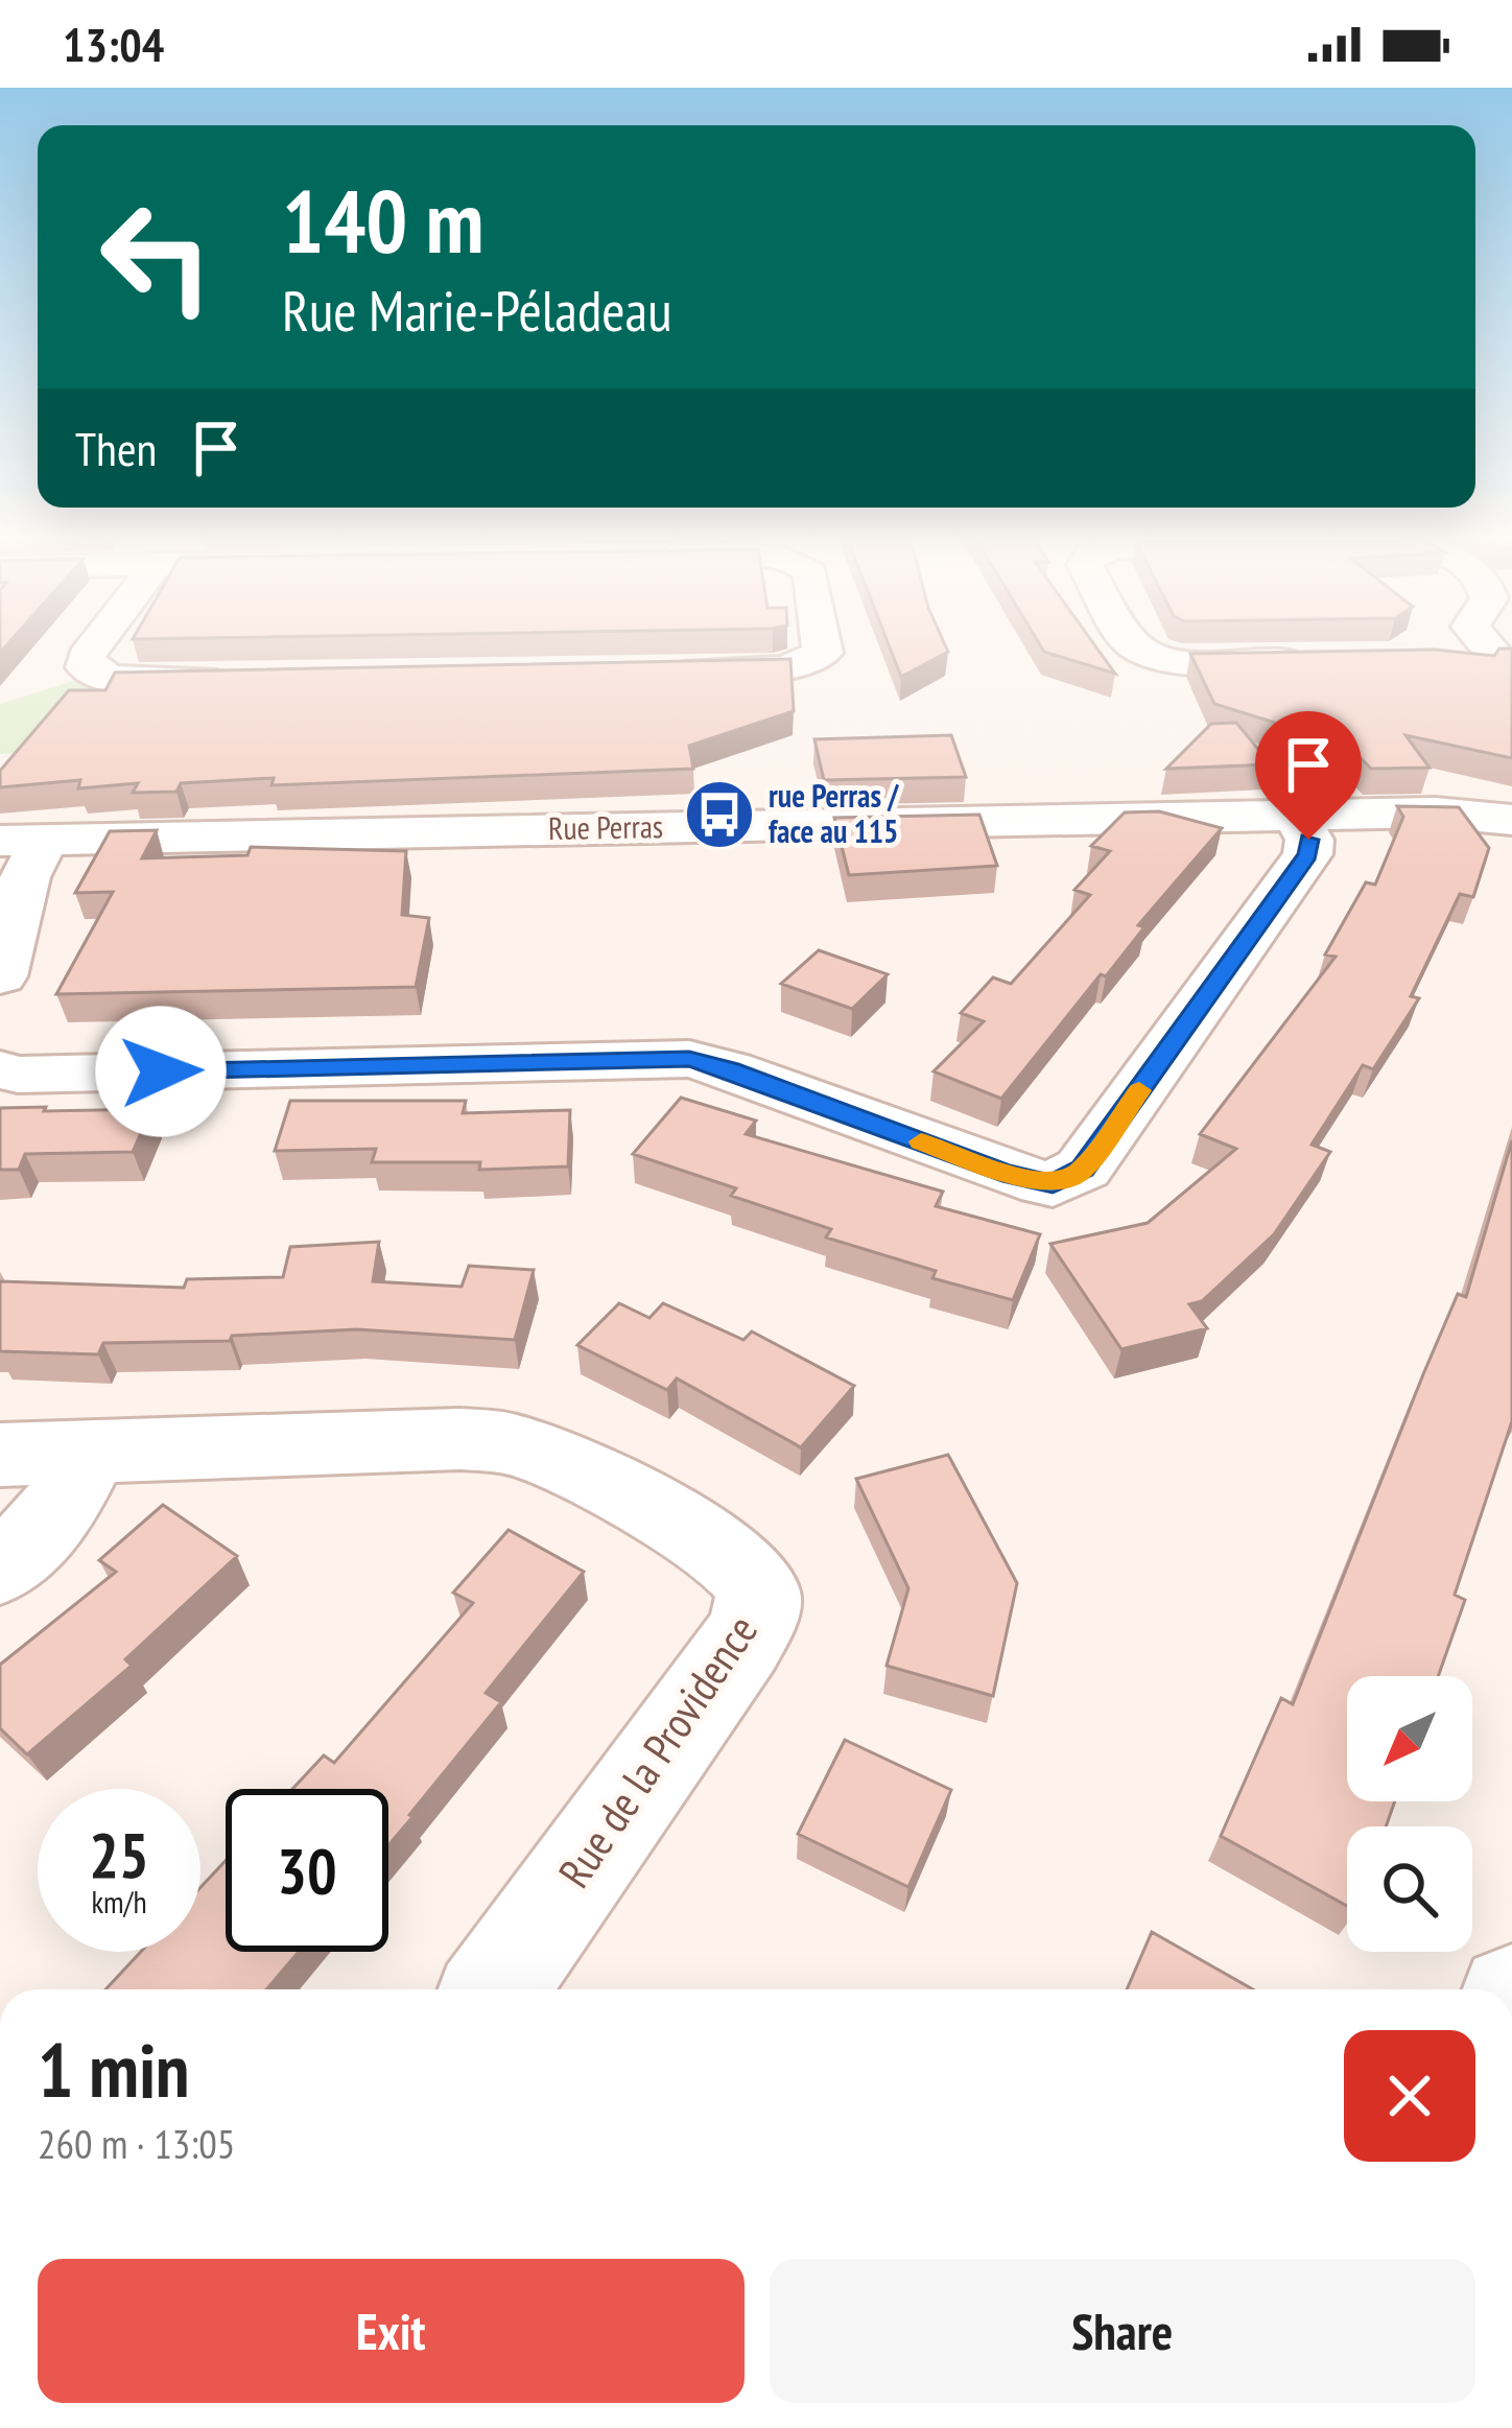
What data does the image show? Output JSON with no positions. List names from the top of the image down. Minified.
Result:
{"streets":{"street":["Rue Perras","Rue de la Providence"]},"places":{"bus stop":["rue Perras / face au 115"]},"north":"bottom left","page":{"status":"13:04","turn":["140 m","Rue Marie-Péladeau"],"then":"Then","speed":"25 km/h","limit":"30","heading":["1 min","260 m · 13:05"],"buttons":["Exit","Share"]}}
